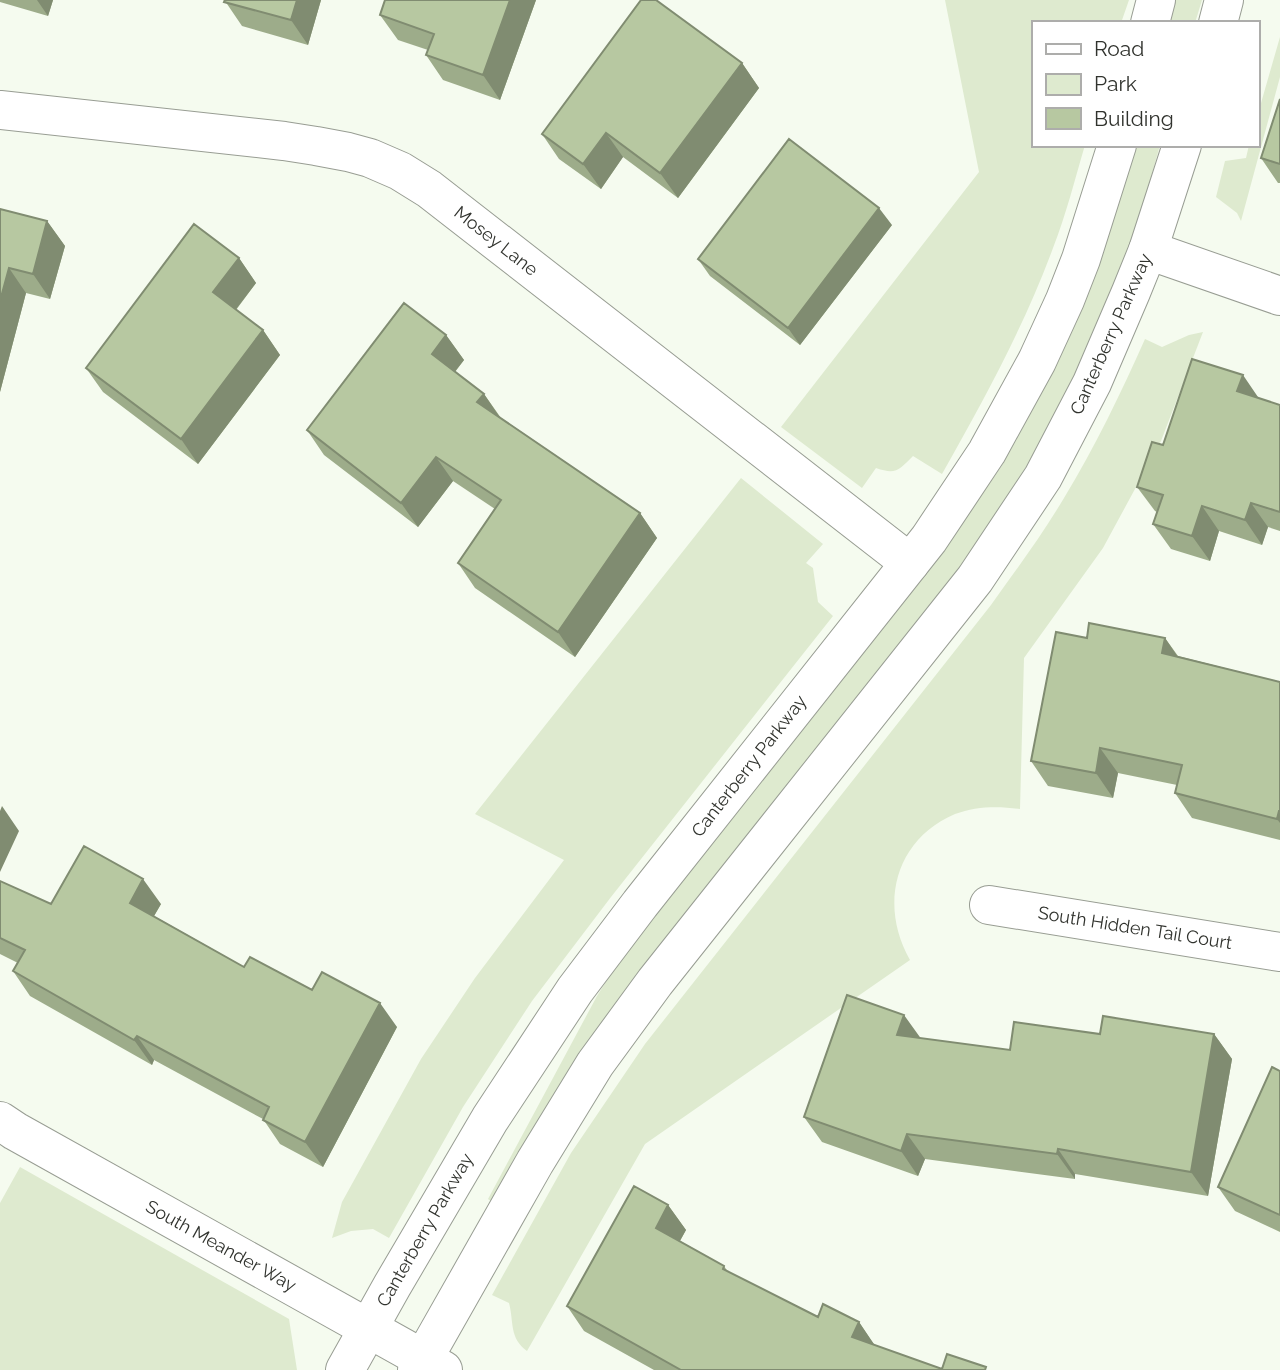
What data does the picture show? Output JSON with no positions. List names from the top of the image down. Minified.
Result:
{"streets":{"street":["Mosey Lane","Canterberry Parkway","South Hidden Tail Court","South Meander Way"]},"crossings":[["Mosey Lane","Canterberry Parkway"],["Canterberry Parkway","South Meander Way"]],"legend":["Road","Park","Building"]}
